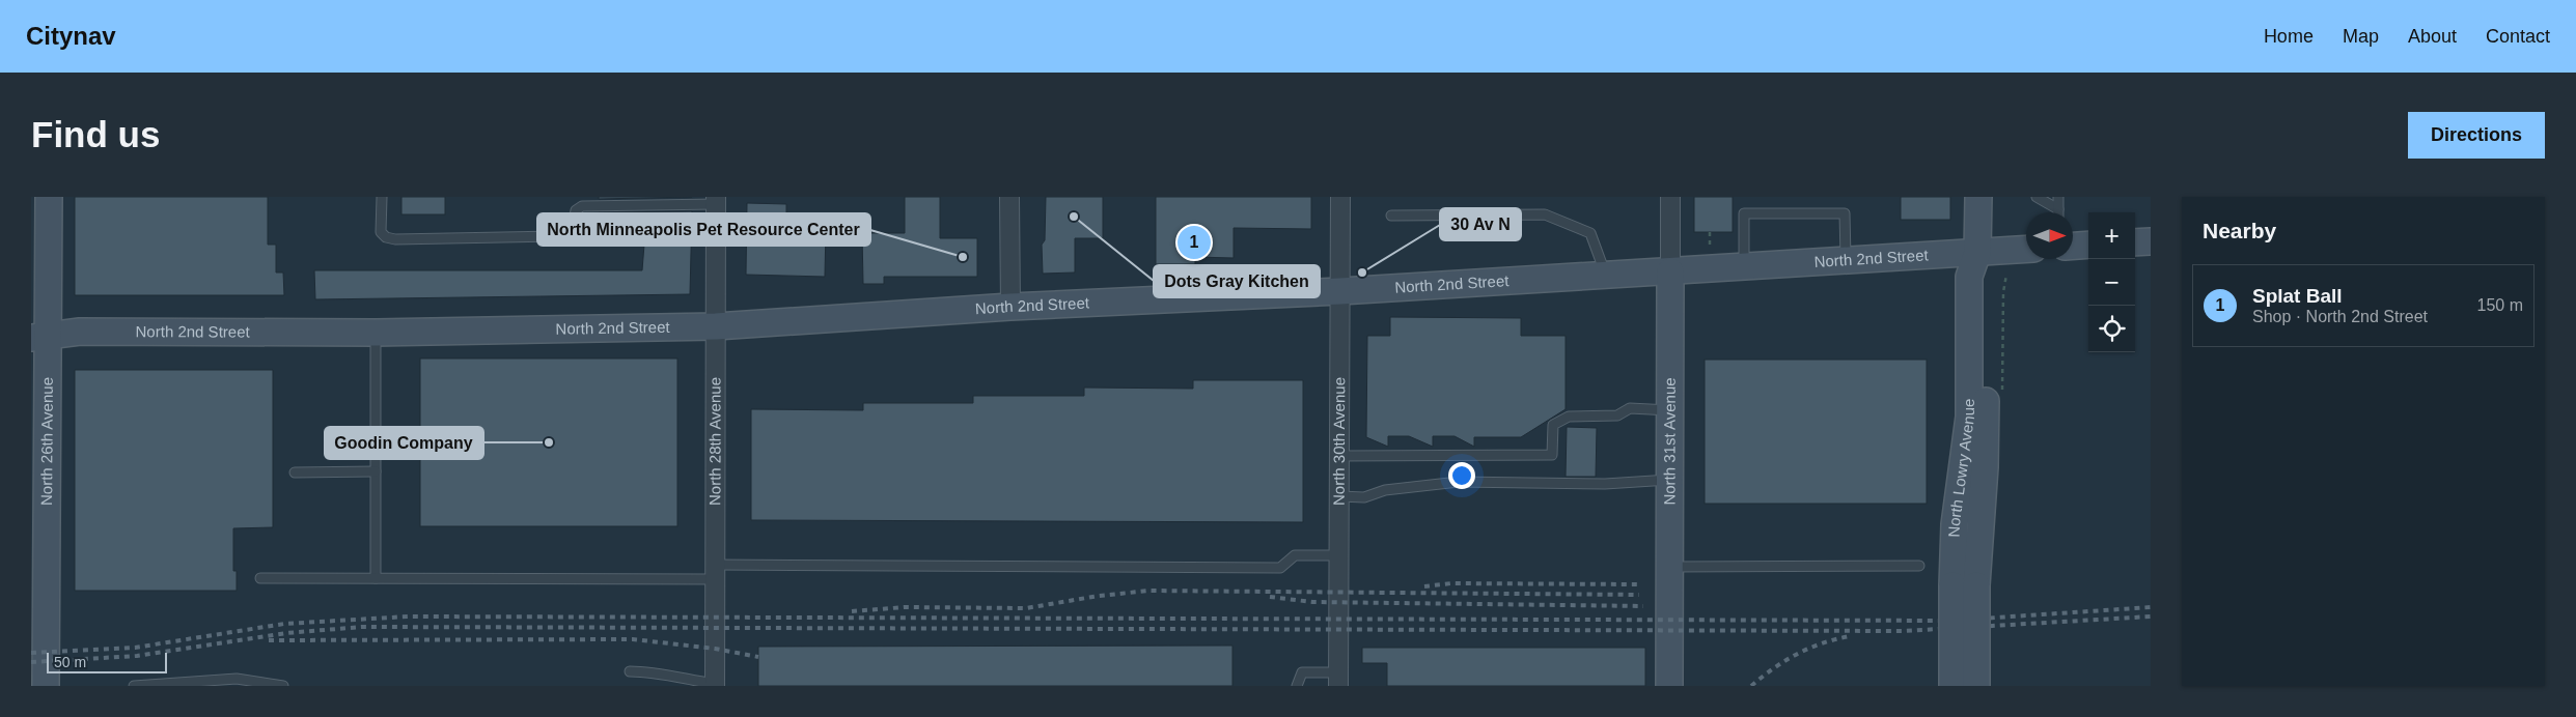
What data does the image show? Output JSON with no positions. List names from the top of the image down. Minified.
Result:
{"streets":{"street":["North 2nd Street","North 26th Avenue","North 28th Avenue","North 30th Avenue","North 31st Avenue","North Lowry Avenue"]},"crossings":[["North 2nd Street","North 26th Avenue"],["North 2nd Street","North 28th Avenue"],["North 2nd Street","North 30th Avenue"],["North 2nd Street","North 31st Avenue"],["North 2nd Street","North Lowry Avenue"]],"places":["Dots Gray Kitchen","North Minneapolis Pet Resource Center","30 Av N","Goodin Company"],"scale_bar":"50 m","north":"right","page":{"header":"Citynav","nav":["Home","Map","About","Contact"],"buttons":"Directions","title":"Find us","heading":"Nearby","map_buttons":["+","−"],"pins":"1","list":[{"mark":"1","name":"Splat Ball","note":"Shop · North 2nd Street","value":"150 m"}],"scale":"50 m"}}
